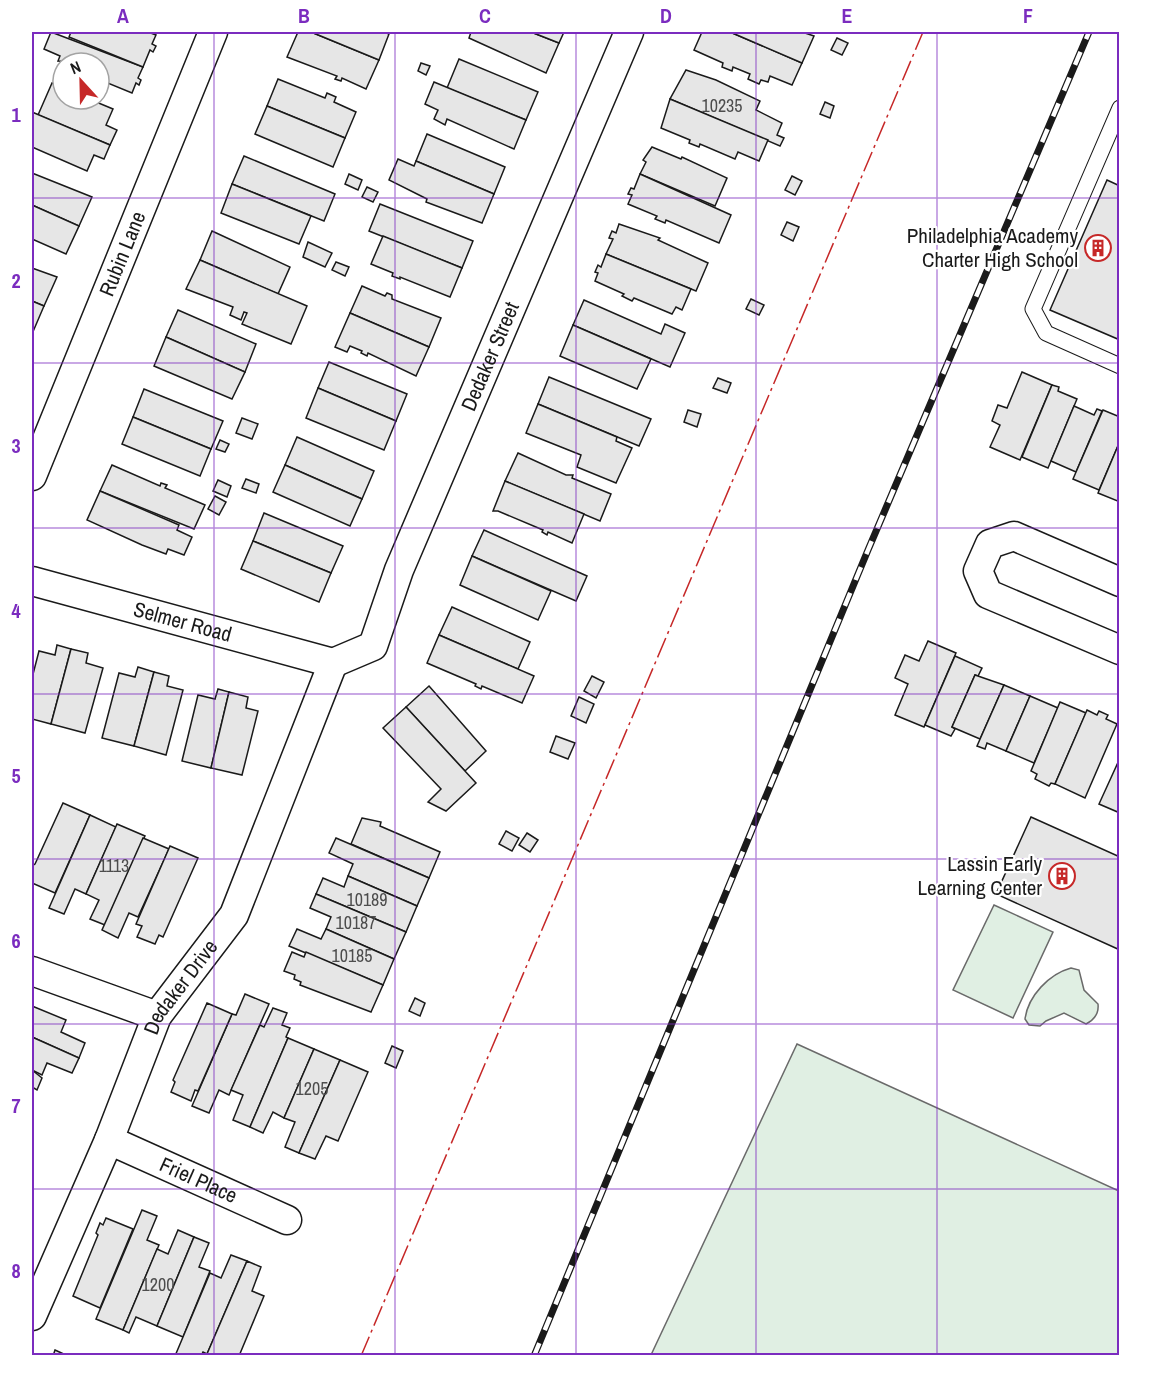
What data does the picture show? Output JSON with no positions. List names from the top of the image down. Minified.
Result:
{"streets":{"street":["Rubin Lane","Dedaker Street","Selmer Road","Dedaker Drive","Friel Place"]},"crossings":[["Dedaker Street","Selmer Road"],["Dedaker Street","Dedaker Drive"],["Selmer Road","Dedaker Drive"],["Dedaker Drive","Friel Place"]],"places":{"building":["Philadelphia Academy Charter High School","Lassin Early Learning Center"]},"house_numbers":["10235","1113","10189","10187","10185","1205","1200"],"north":"top","grid":{"columns":["A","B","C","D","E","F"],"rows":["1","2","3","4","5","6","7","8"]}}
